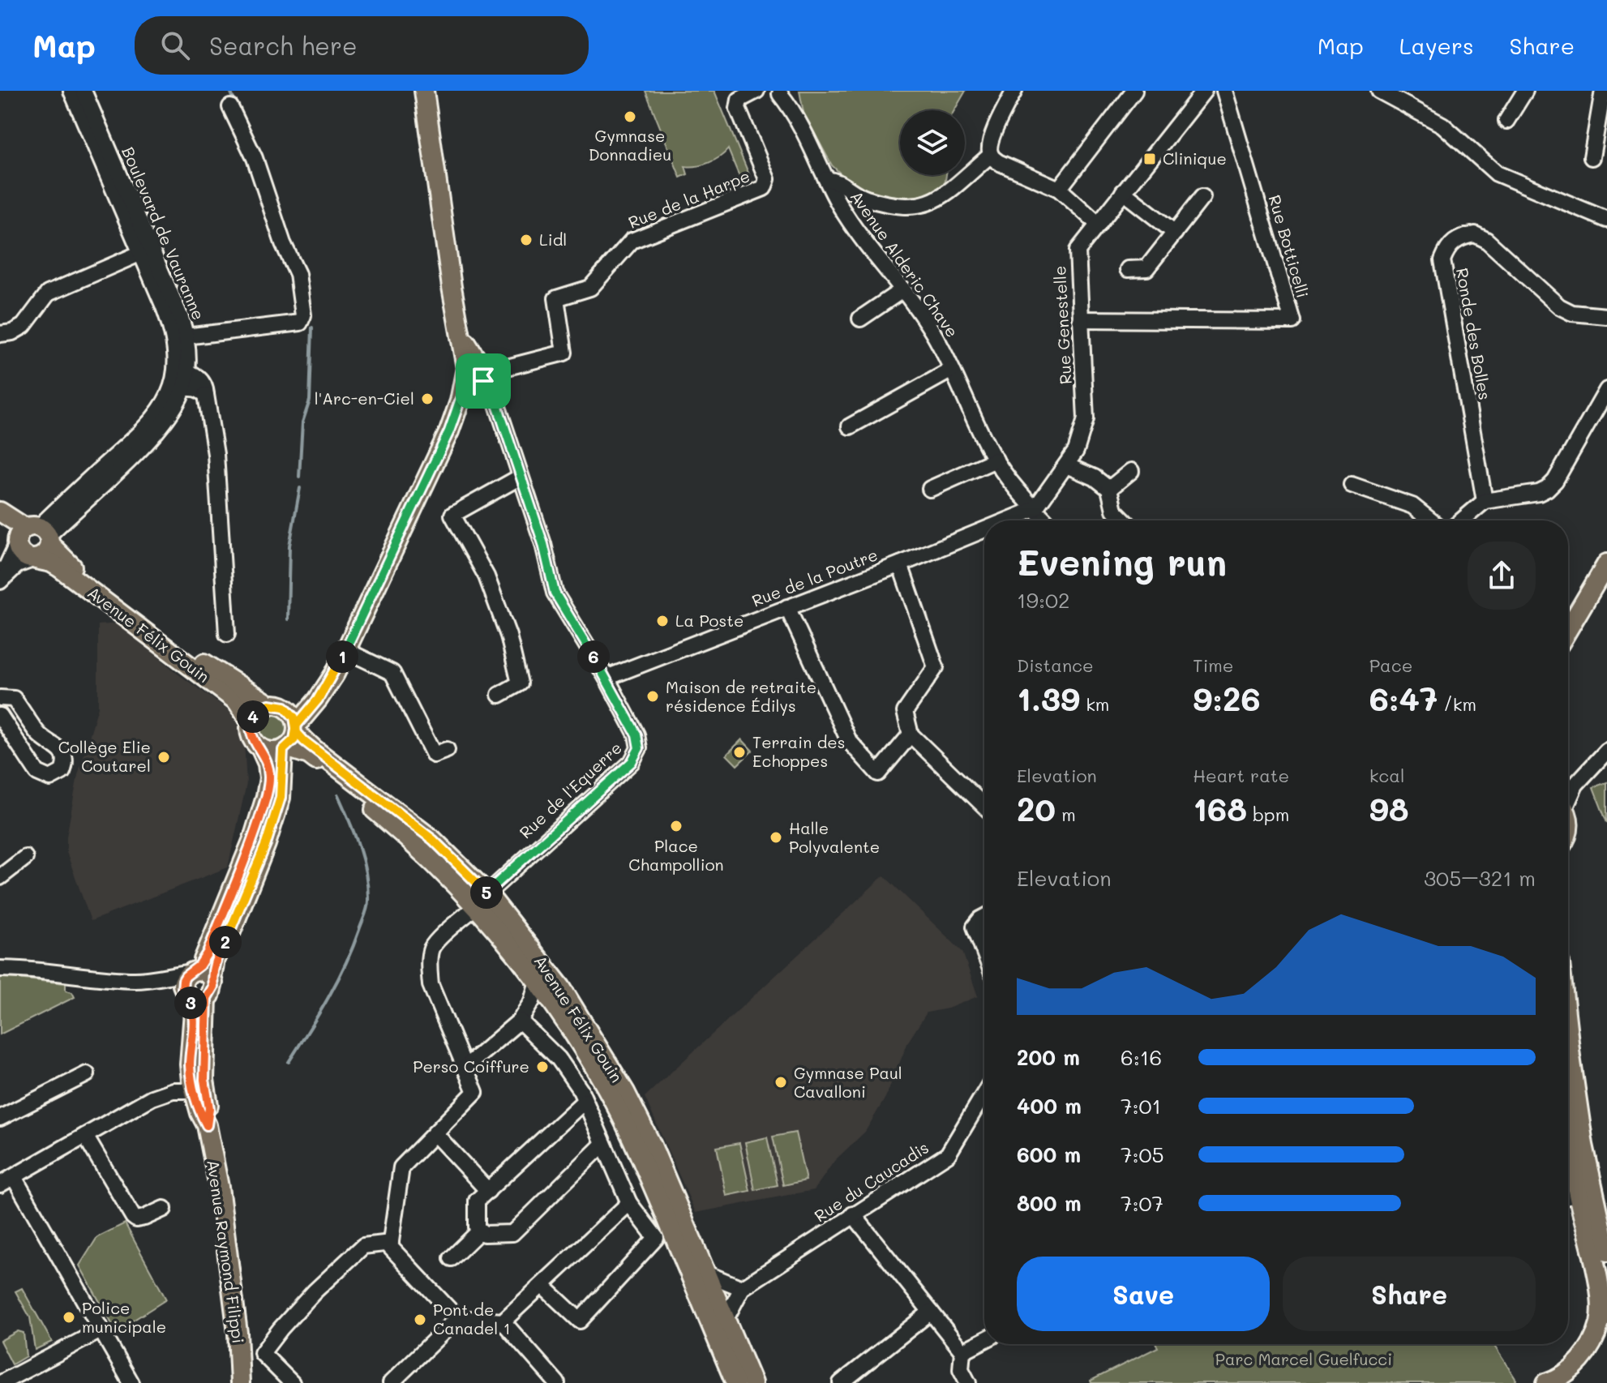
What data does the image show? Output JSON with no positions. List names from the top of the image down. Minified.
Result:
{"streets":{"main road":["Avenue Félix Gouin","Avenue Raymond Filippi"],"street":["Rue de la Harpe","Boulevard de Vauranne","Rue Botticelli","Avenue Alderic Chave","Rue Genestelle","Ronde des Bolles","Rue de la Poutre","Rue de l'Equerre","Rue du Caucadis"]},"crossings":[["Rue de la Harpe","Rue de l'Equerre"],["Boulevard de Vauranne","Avenue Félix Gouin"],["Rue Botticelli","Rue Genestelle"],["Avenue Alderic Chave","Rue Genestelle"],["Avenue Alderic Chave","Rue de la Poutre"],["Rue Genestelle","Rue de la Poutre"],["Rue de la Poutre","Rue de l'Equerre"],["Avenue Félix Gouin","Rue de l'Equerre"],["Avenue Félix Gouin","Rue du Caucadis"],["Avenue Félix Gouin","Avenue Raymond Filippi"]],"parks":["Parc Marcel Guelfucci"],"places":{"other":["Gymnase Donnadieu","Lidl","l'Arc-en-Ciel","La Poste","Maison de retraite résidence Édilys","Terrain des Echoppes","Collège Elie Coutarel","Place Champollion","Halle Polyvalente","Perso Coiffure","Gymnase Paul Cavalloni","Police municipale","Pont de Canadel 1"],"transit":["Clinique"]},"page":{"header":"Map","search":"Search here","nav":["Map","Layers","Share"],"heading":["Evening run","19:02"],"stats":[["Distance","1.39 km"],["Time","9:26"],["Pace","6:47 /km"],["Elevation","20 m"],["Heart rate","168 bpm"],["kcal","98"]],"pins":["1","6","4","5","2","3"],"chart":["Elevation","305–321 m"],"list":[{"name":"200 m","note":"6:16"},{"name":"400 m","note":"7:01"},{"name":"600 m","note":"7:05"},{"name":"800 m","note":"7:07"}],"buttons":["Save","Share"]}}
